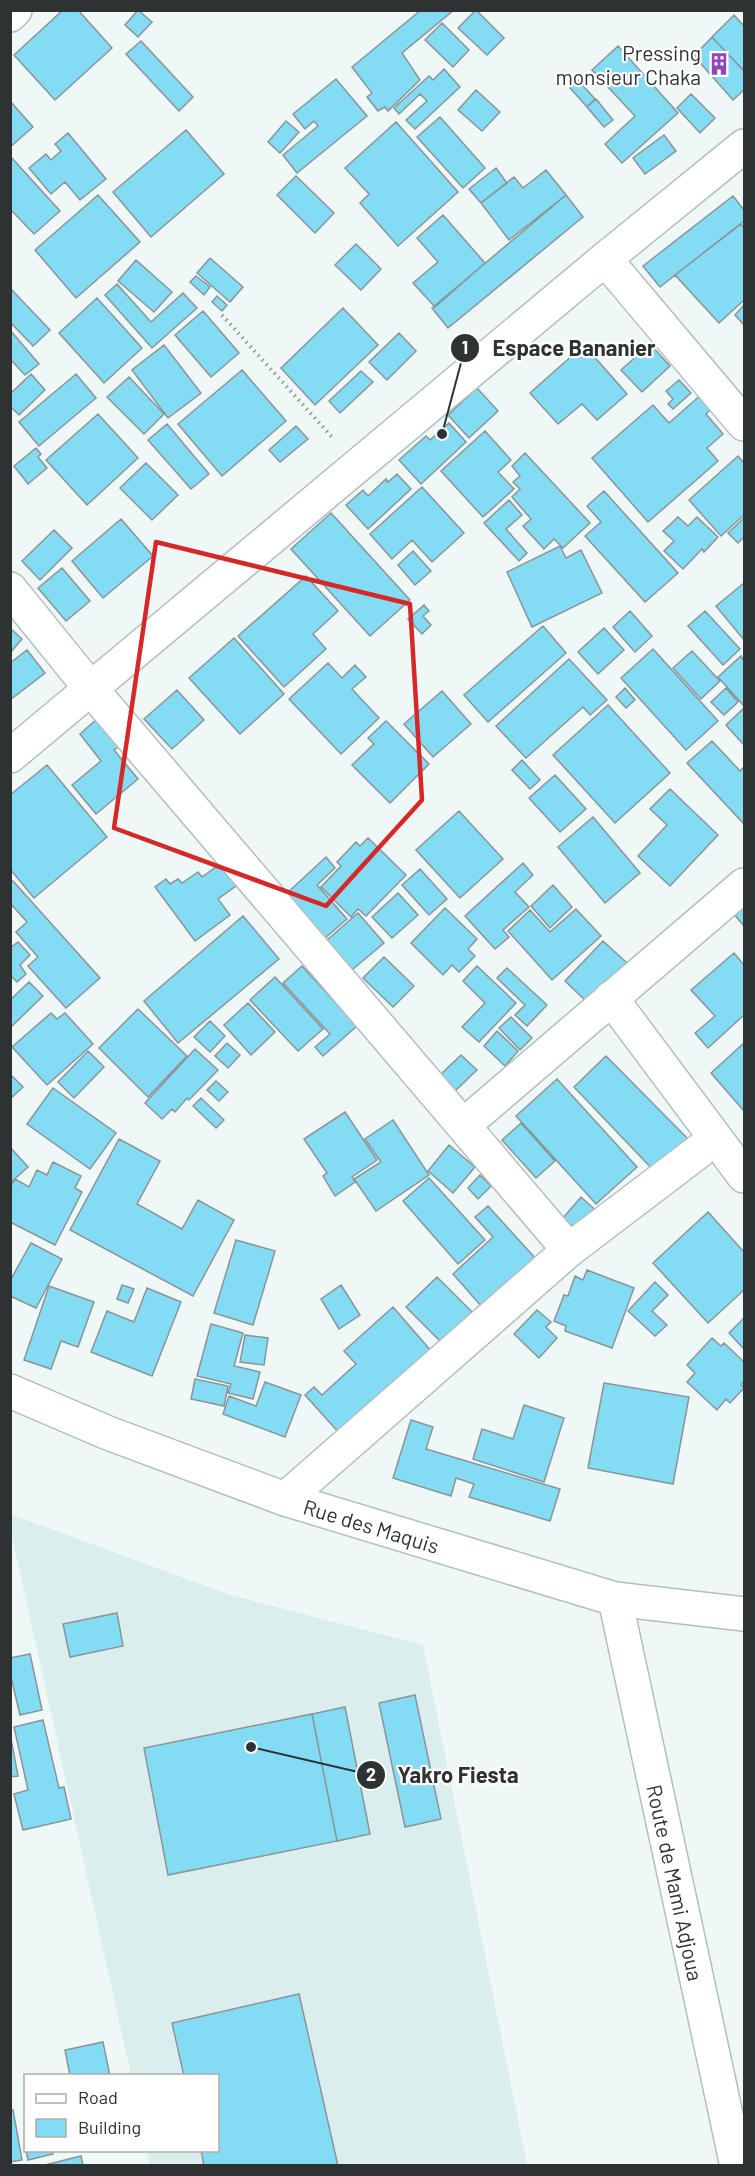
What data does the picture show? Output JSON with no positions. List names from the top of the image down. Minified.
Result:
{"streets":{"street":["Rue des Maquis","Route de Mami Adjoua"]},"crossings":[["Rue des Maquis","Route de Mami Adjoua"]],"places":{"building":["Pressing monsieur Chaka"],"other":["Espace Bananier","Yakro Fiesta"]},"legend":["Road","Building"]}
